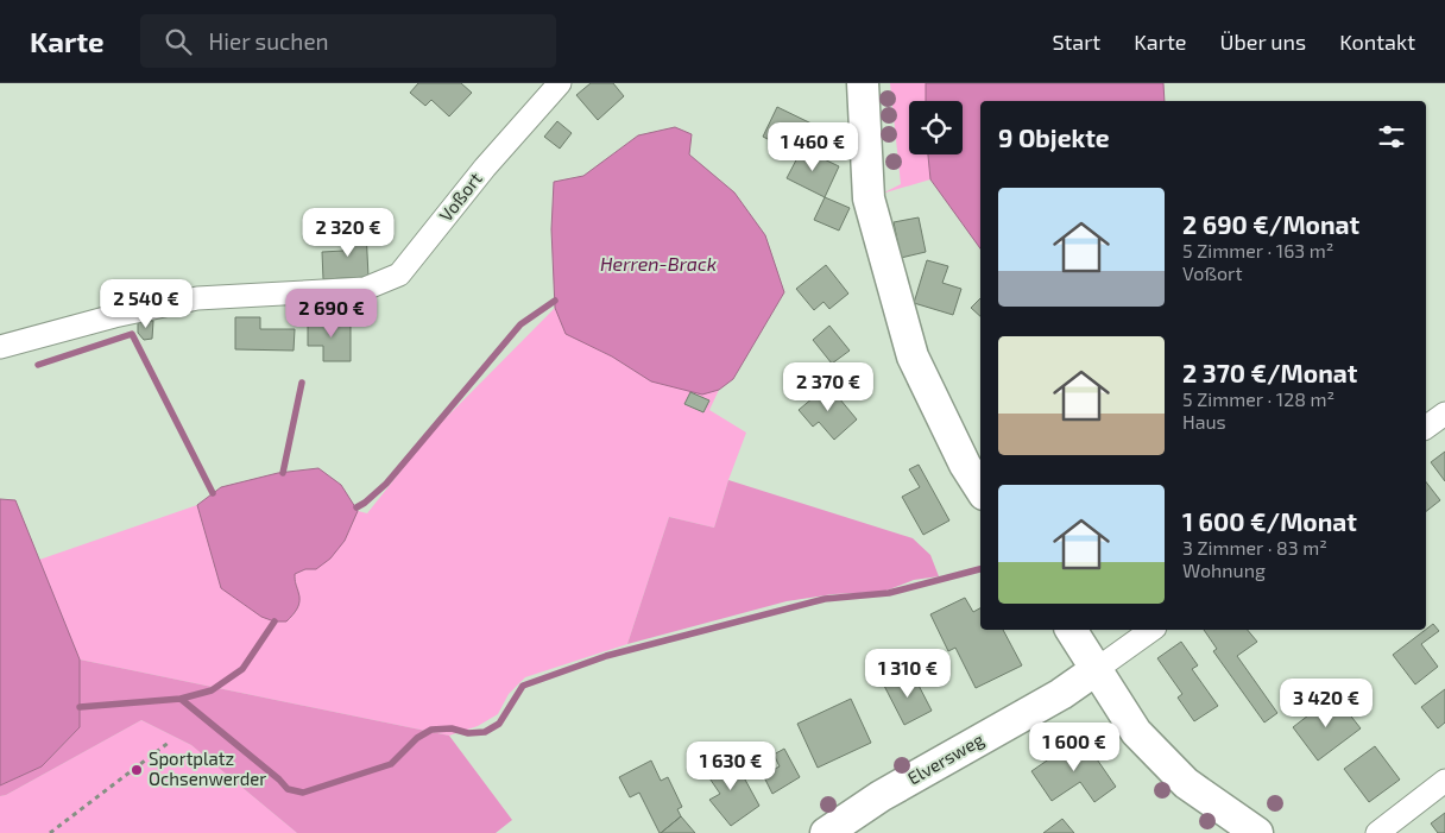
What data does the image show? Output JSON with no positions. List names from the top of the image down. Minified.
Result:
{"streets":{"street":["Voßort","Elversweg"]},"water":["Herren-Brack"],"places":["Sportplatz Ochsenwerder"],"page":{"header":"Karte","search":"Hier suchen","nav":["Start","Karte","Über uns","Kontakt"],"heading":"9 Objekte","price":["1 460 €","2 320 €","2 540 €","2 690 €","2 370 €","1 310 €","3 420 €","1 600 €","1 630 €"],"list":[{"name":"2 690 €/Monat","note":"5 Zimmer · 163 m² · Voßort"},{"name":"2 370 €/Monat","note":"5 Zimmer · 128 m² · Haus"},{"name":"1 600 €/Monat","note":"3 Zimmer · 83 m² · Wohnung"}]}}
